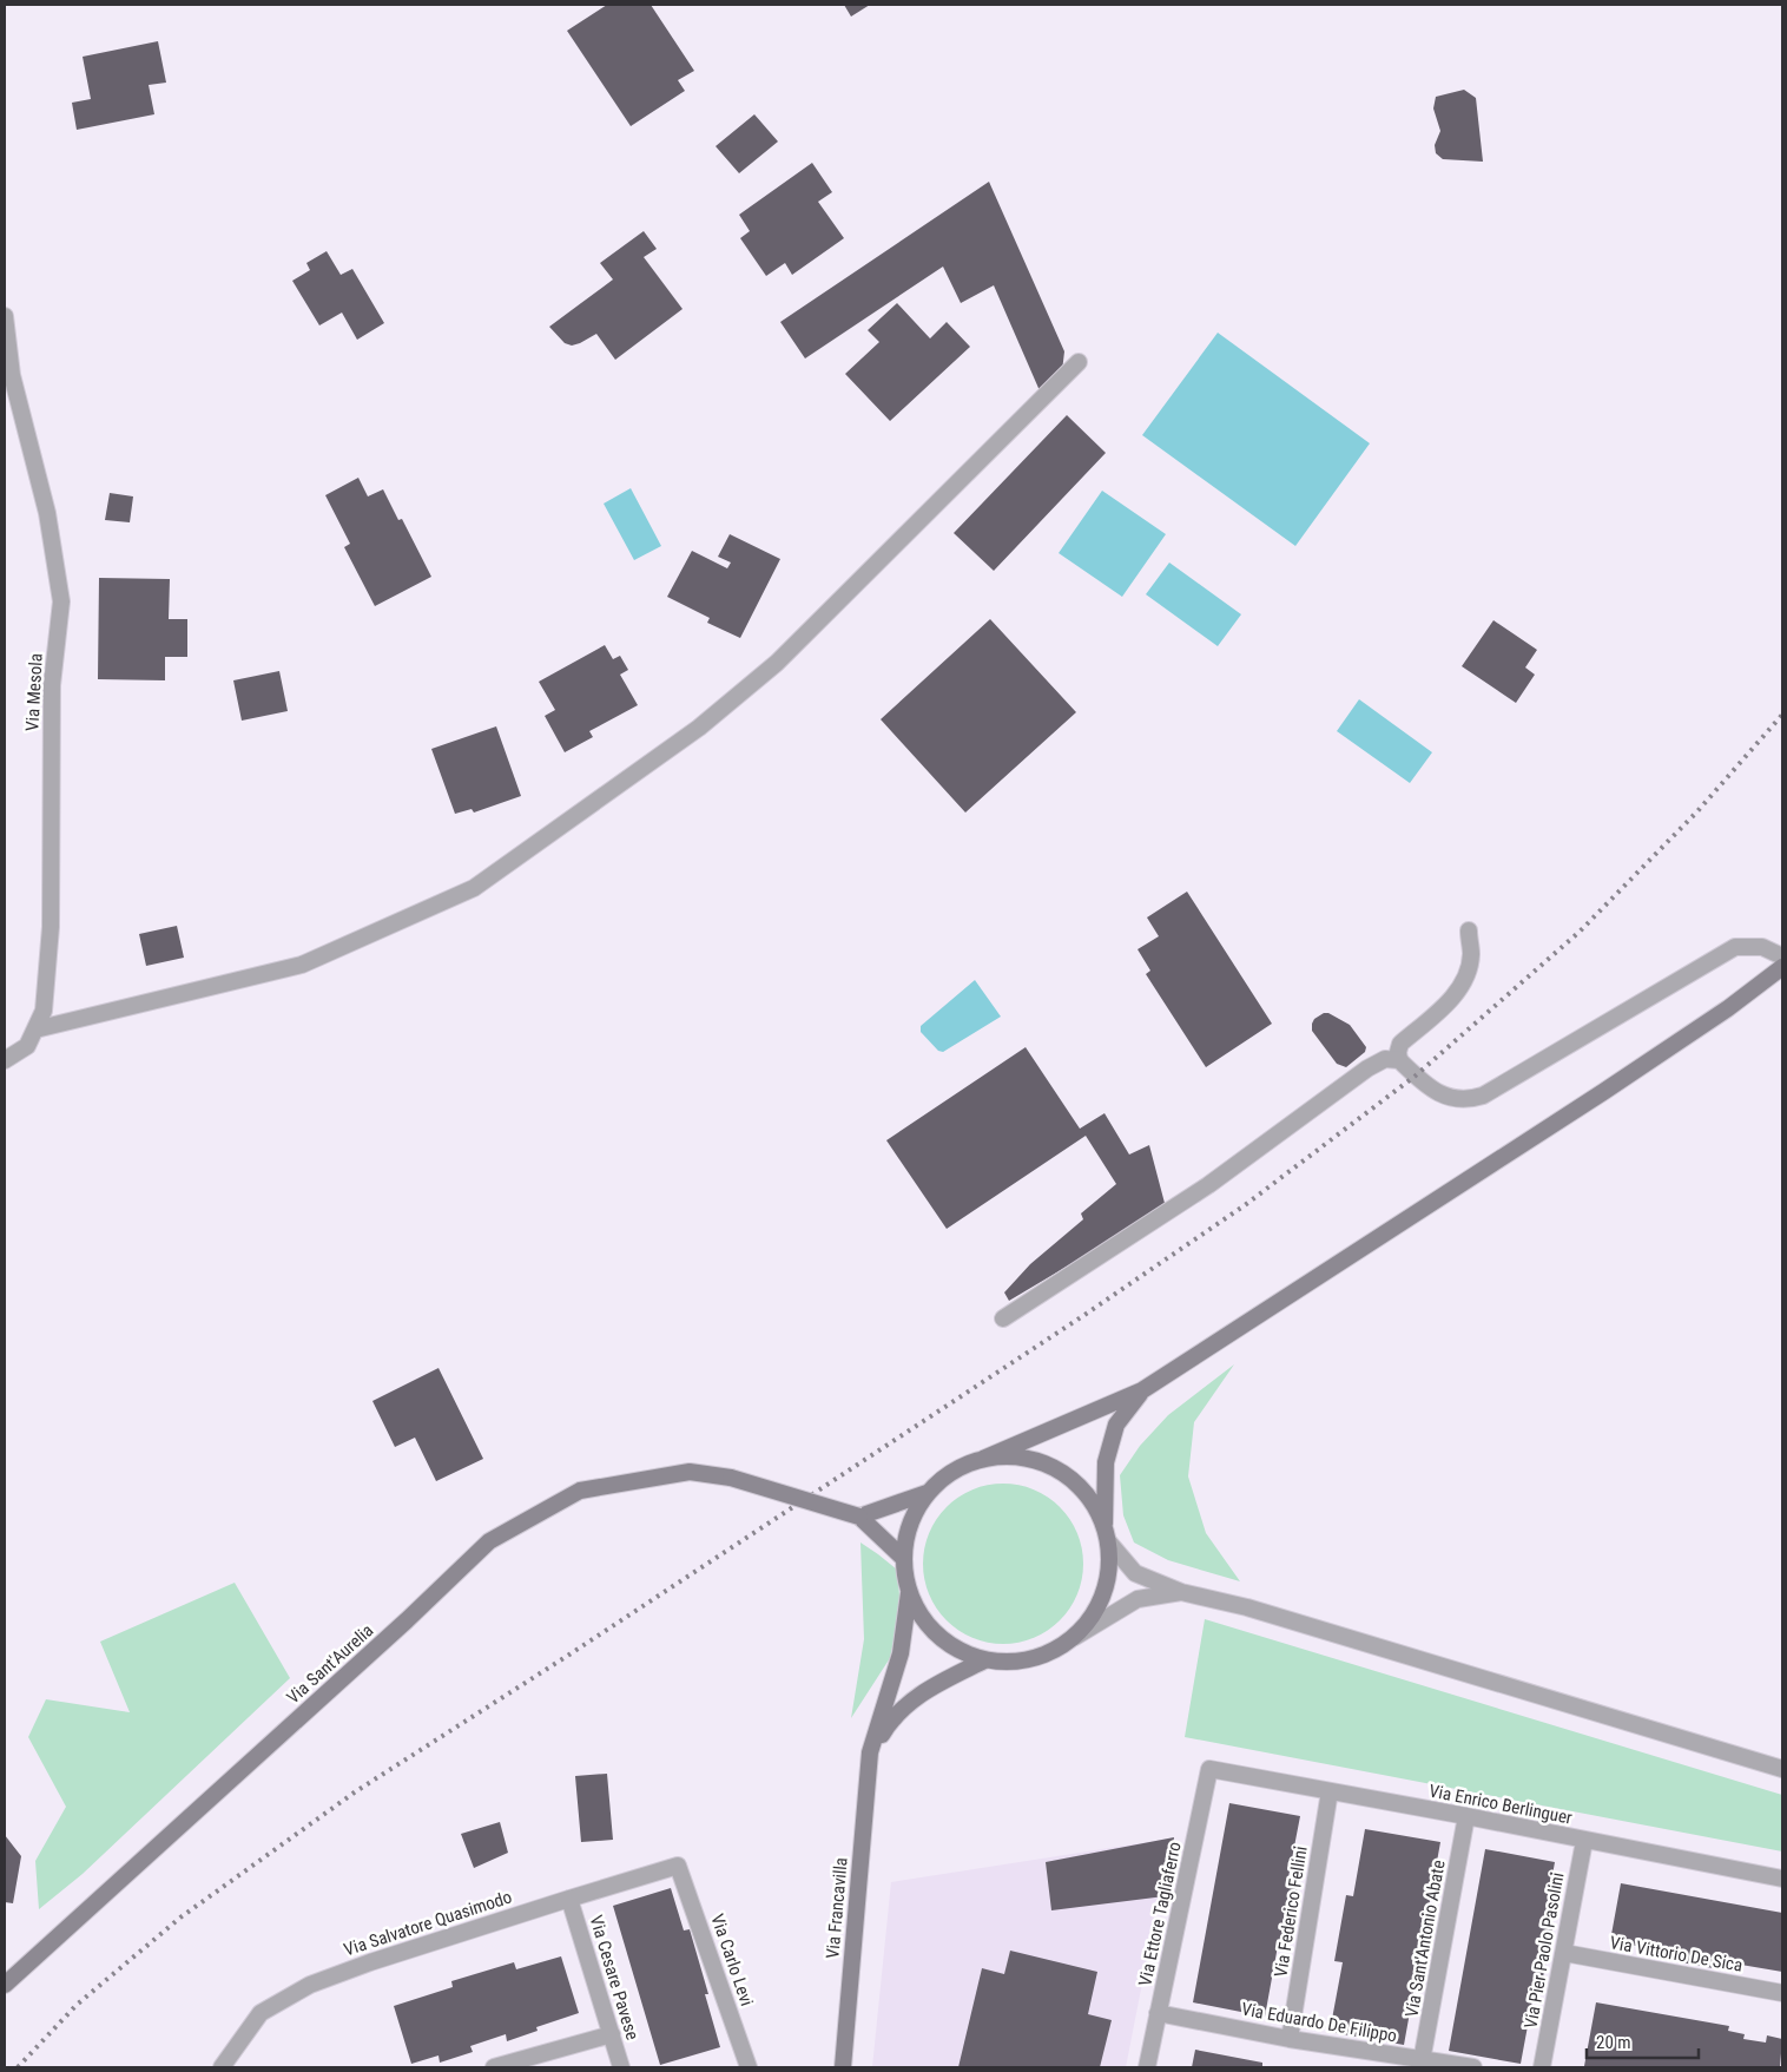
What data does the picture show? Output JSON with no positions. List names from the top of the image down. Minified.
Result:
{"streets":{"main road":["Via Sant'Aurelia","Via Francavilla"],"street":["Via Mesola","Via Enrico Berlinguer","Via Federico Fellini","Via Ettore Tagliaferro","Via Salvatore Quasimodo","Via Sant'Antonio Abate","Via Pier Paolo Pasolini","Via Vittorio De Sica","Via Carlo Levi","Via Cesare Pavese","Via Eduardo De Filippo"]},"crossings":[["Via Enrico Berlinguer","Via Federico Fellini"],["Via Enrico Berlinguer","Via Ettore Tagliaferro"],["Via Enrico Berlinguer","Via Sant'Antonio Abate"],["Via Enrico Berlinguer","Via Pier Paolo Pasolini"],["Via Federico Fellini","Via Eduardo De Filippo"],["Via Ettore Tagliaferro","Via Eduardo De Filippo"],["Via Salvatore Quasimodo","Via Carlo Levi"],["Via Salvatore Quasimodo","Via Cesare Pavese"],["Via Sant'Antonio Abate","Via Eduardo De Filippo"],["Via Pier Paolo Pasolini","Via Vittorio De Sica"]],"scale_bar":"20 m"}
